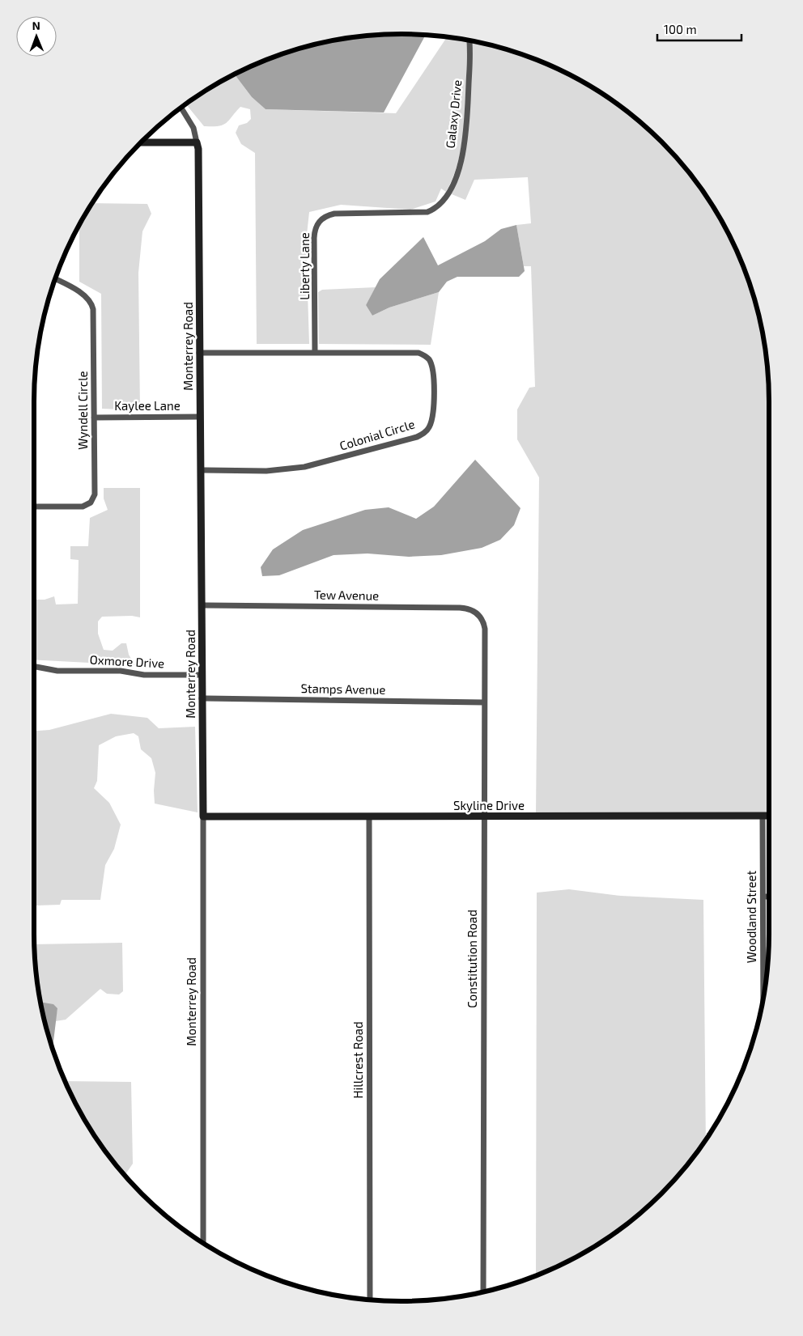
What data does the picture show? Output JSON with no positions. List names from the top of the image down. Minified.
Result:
{"streets":{"street":["Galaxy Drive","Liberty Lane","Monterrey Road","Kaylee Lane","Wyndell Circle","Colonial Circle","Tew Avenue","Oxmore Drive","Stamps Avenue","Skyline Drive","Woodland Street","Constitution Road","Hillcrest Road"]},"crossings":[["Galaxy Drive","Liberty Lane"],["Liberty Lane","Colonial Circle"],["Monterrey Road","Kaylee Lane"],["Monterrey Road","Colonial Circle"],["Monterrey Road","Tew Avenue"],["Monterrey Road","Oxmore Drive"],["Monterrey Road","Stamps Avenue"],["Monterrey Road","Skyline Drive"],["Kaylee Lane","Wyndell Circle"],["Tew Avenue","Constitution Road"],["Stamps Avenue","Constitution Road"],["Skyline Drive","Woodland Street"],["Skyline Drive","Constitution Road"],["Skyline Drive","Hillcrest Road"]],"scale_bar":"100 m","north":"top"}
